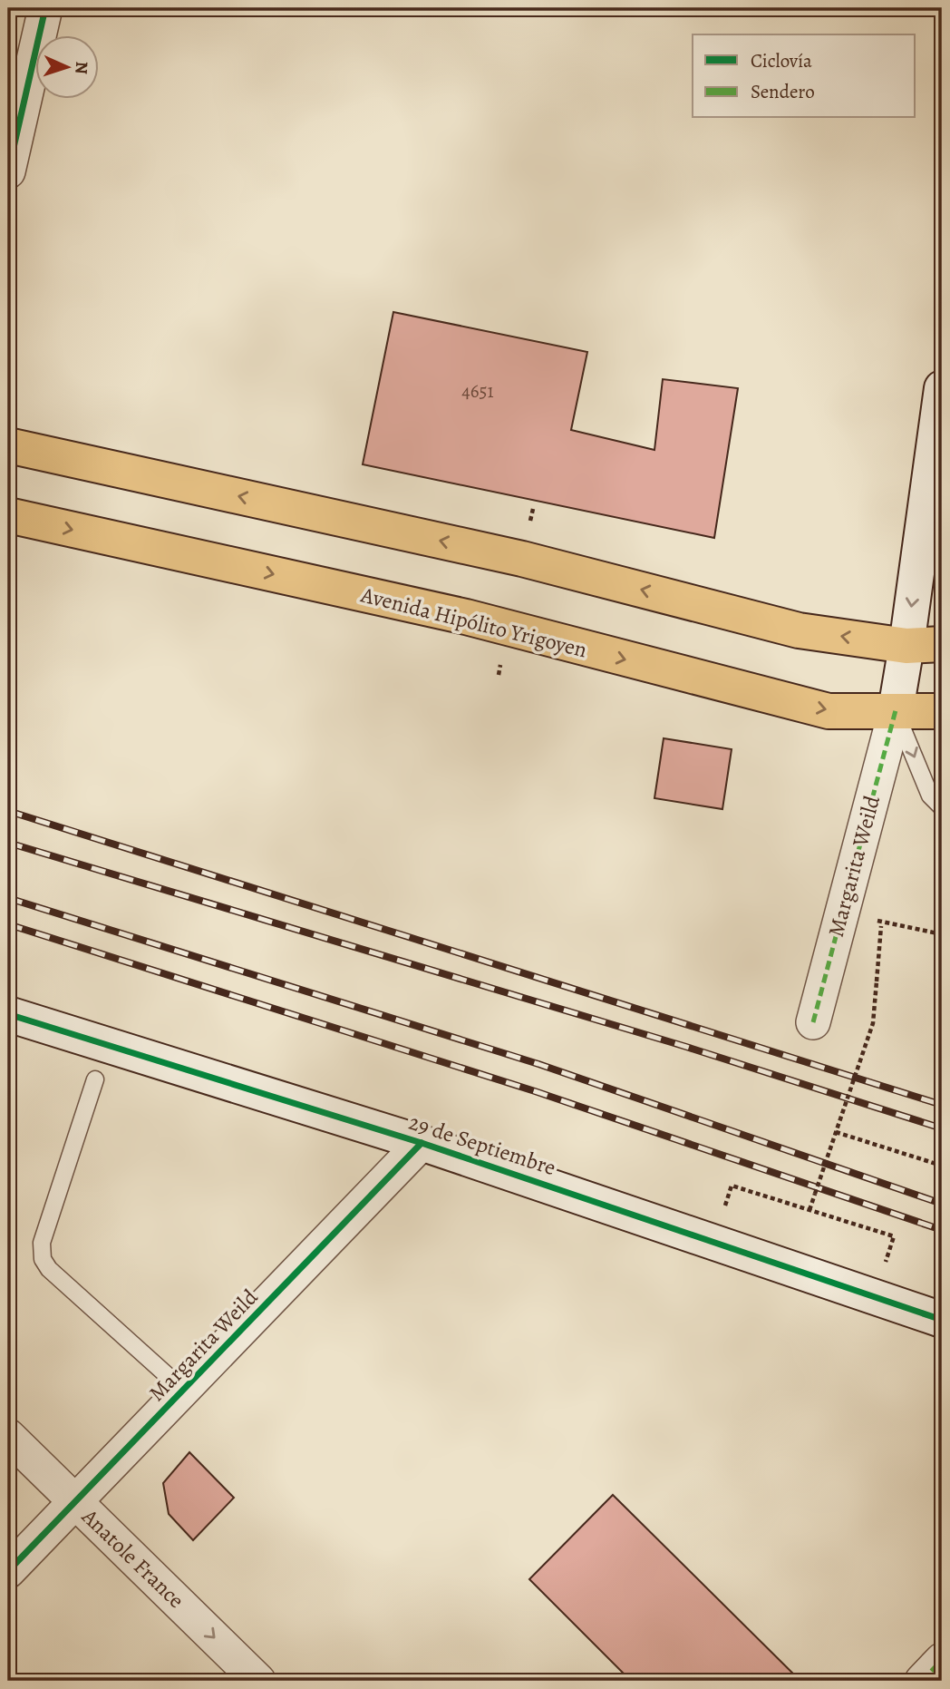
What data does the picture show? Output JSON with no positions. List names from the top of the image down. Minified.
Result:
{"streets":{"main road":["Avenida Hipólito Yrigoyen"],"street":["Margarita Weild","29 de Septiembre","Anatole France"]},"crossings":[["Avenida Hipólito Yrigoyen","Margarita Weild"],["Margarita Weild","29 de Septiembre"],["Margarita Weild","Anatole France"]],"one_way":["Anatole France"],"house_numbers":["4651"],"legend":["Ciclovía","Sendero"],"north":"right"}
